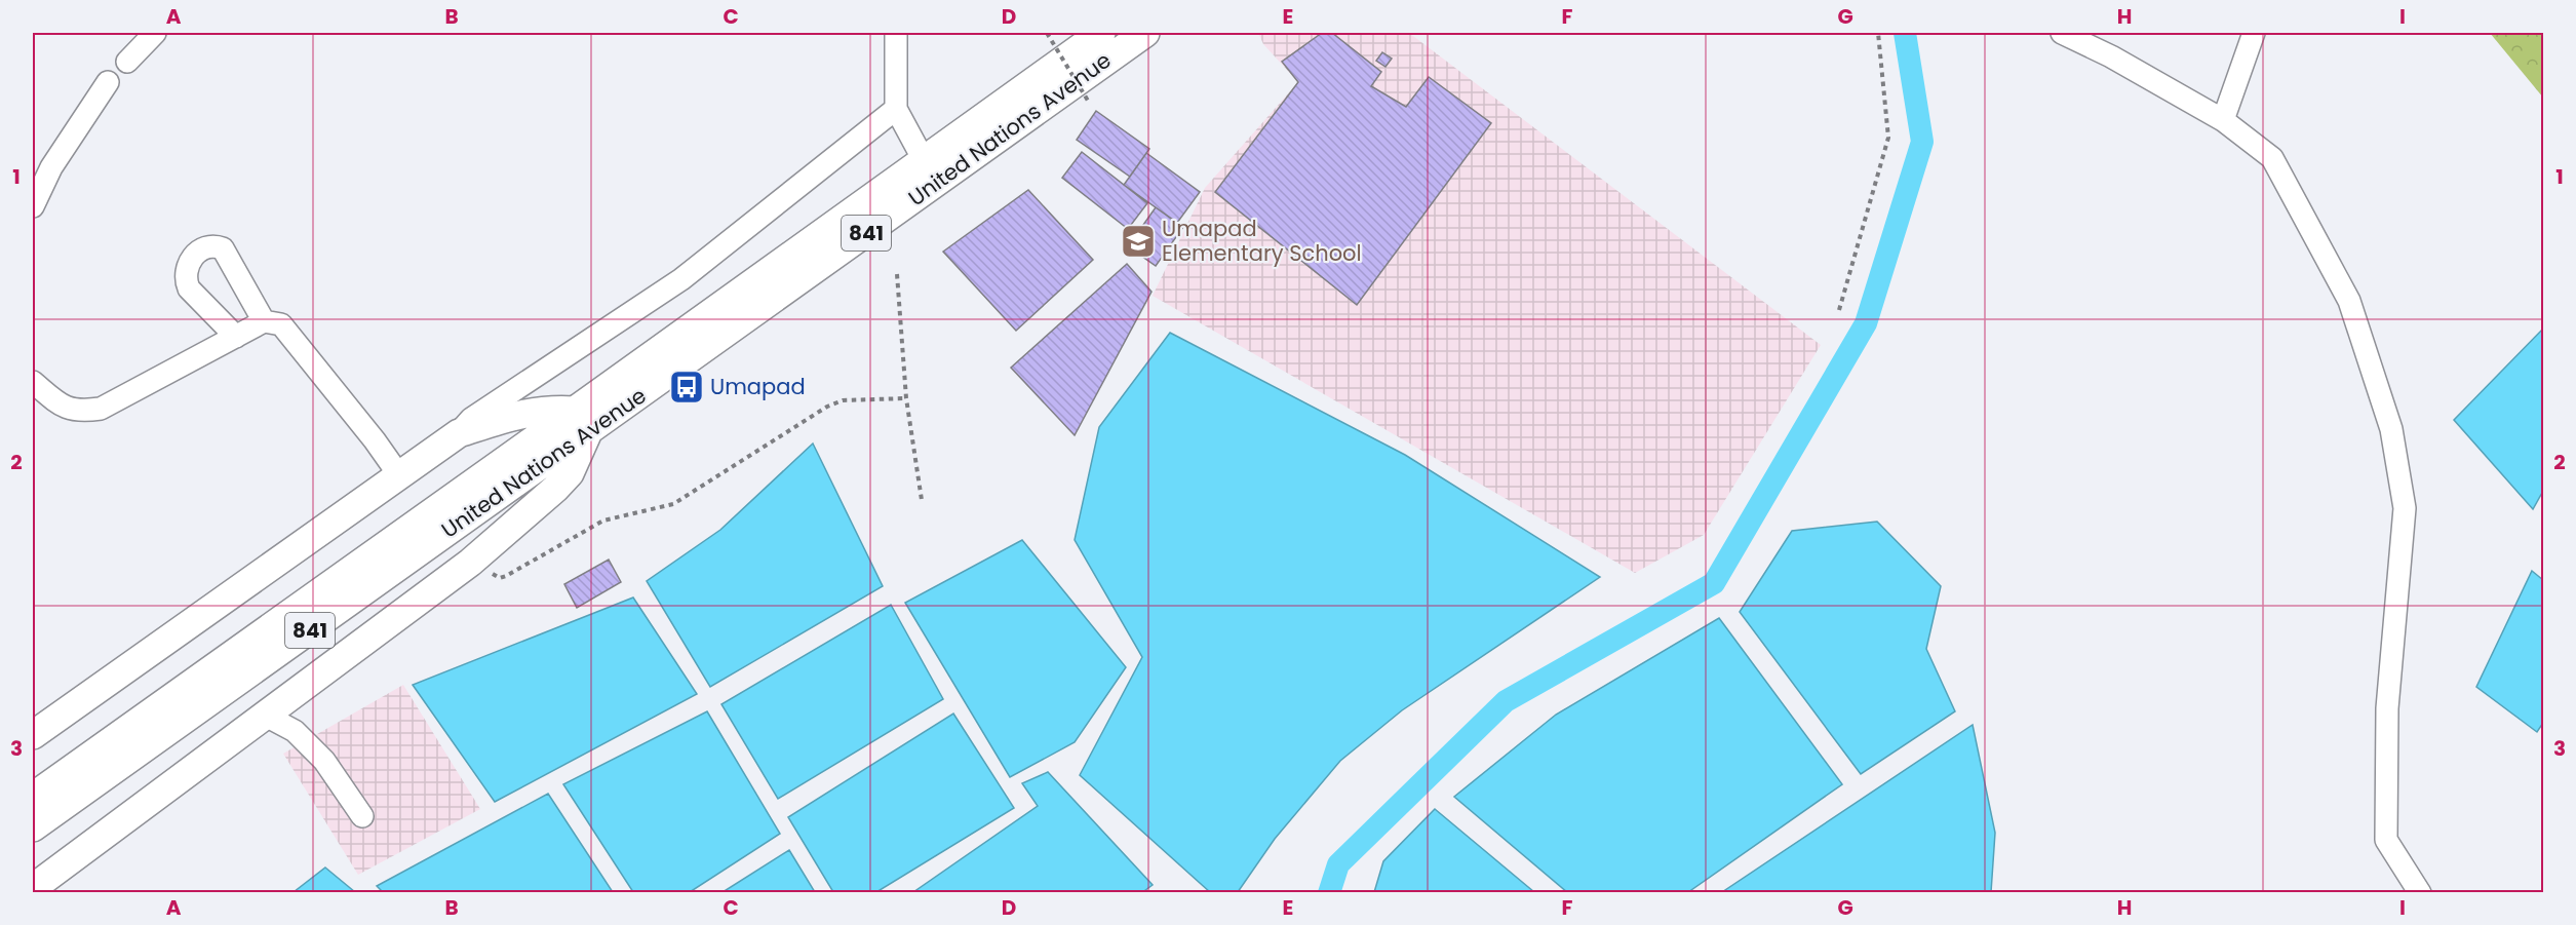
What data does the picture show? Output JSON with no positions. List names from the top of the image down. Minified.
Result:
{"streets":{"main road":["United Nations Avenue","841"]},"places":{"school or university":["Umapad Elementary School"],"bus stop":["Umapad"]},"grid":{"columns":["A","B","C","D","E","F","G","H","I"],"rows":["1","2","3"]}}
